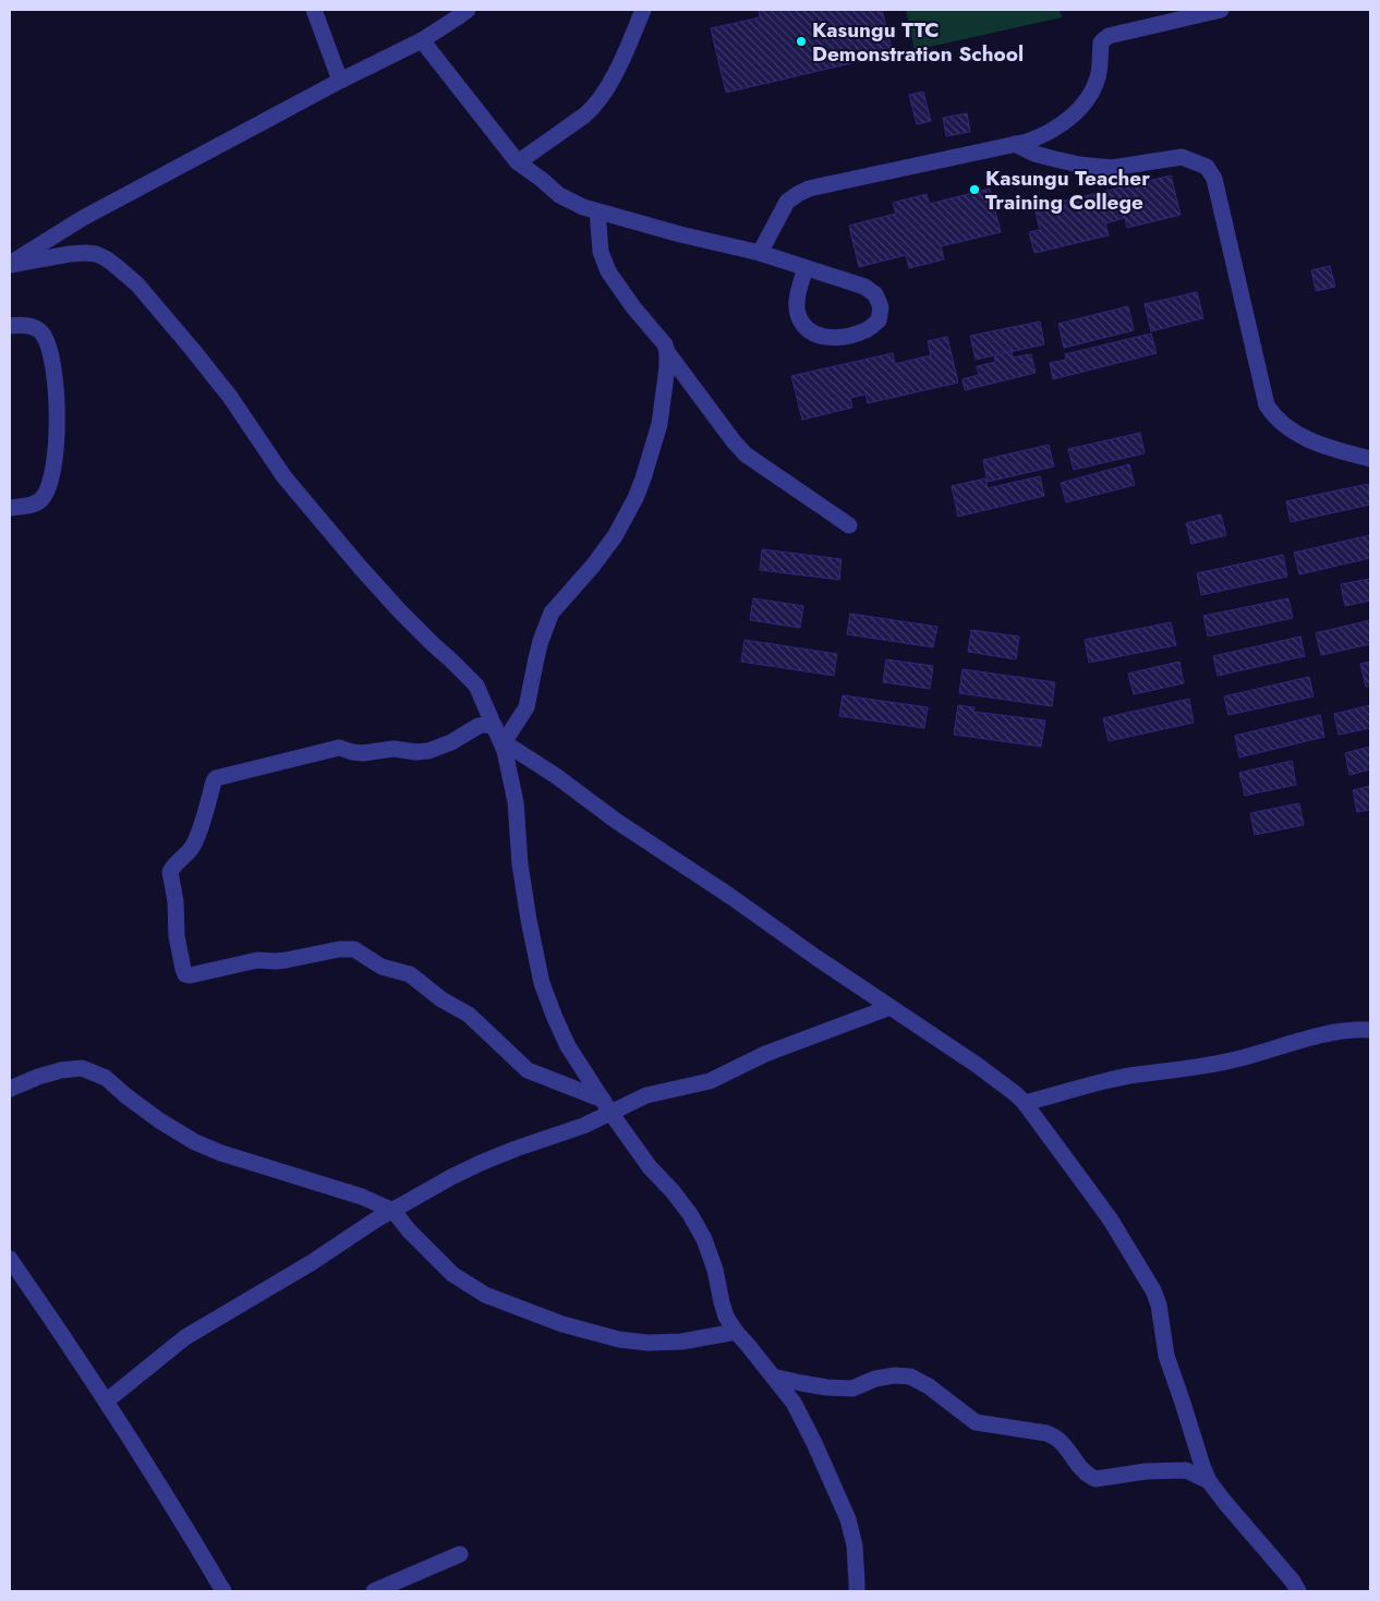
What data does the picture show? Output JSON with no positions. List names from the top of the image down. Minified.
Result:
{"places":["Kasungu TTC Demonstration School","Kasungu Teacher Training College"]}
